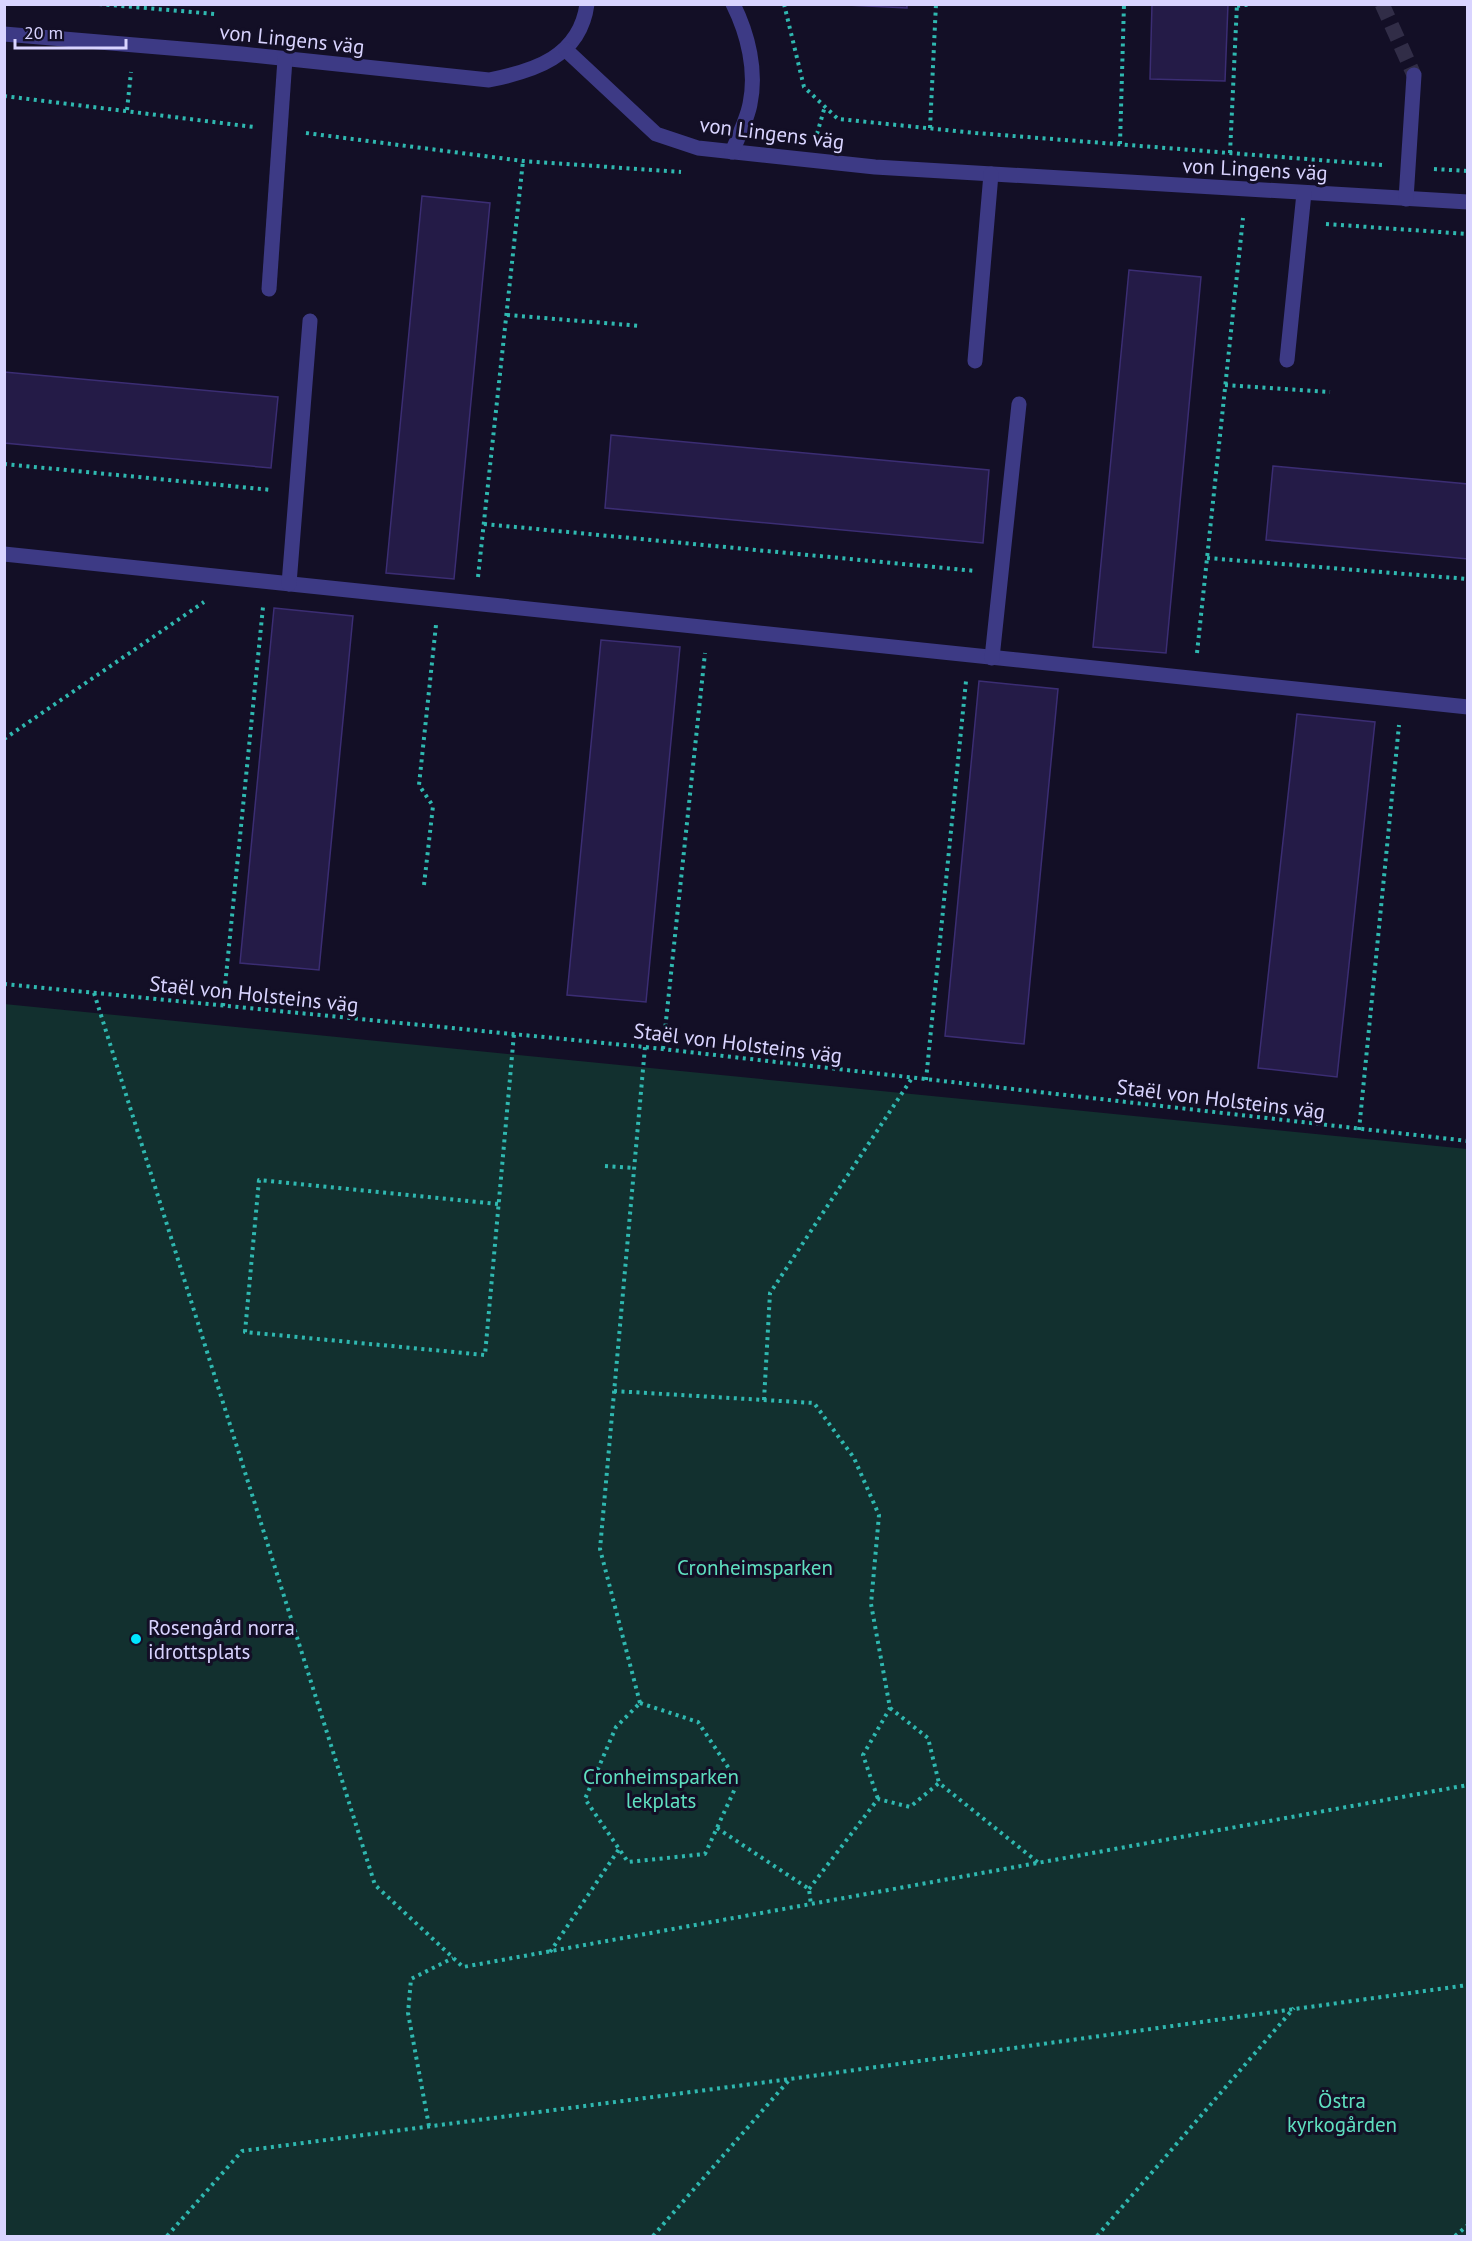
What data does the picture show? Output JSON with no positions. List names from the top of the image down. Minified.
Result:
{"streets":{"street":["von Lingens väg"],"path":["Staël von Holsteins väg"]},"parks":["Cronheimsparken","Cronheimsparken lekplats","Östra kyrkogården"],"places":["Rosengård norra idrottsplats"],"scale_bar":"20 m"}
